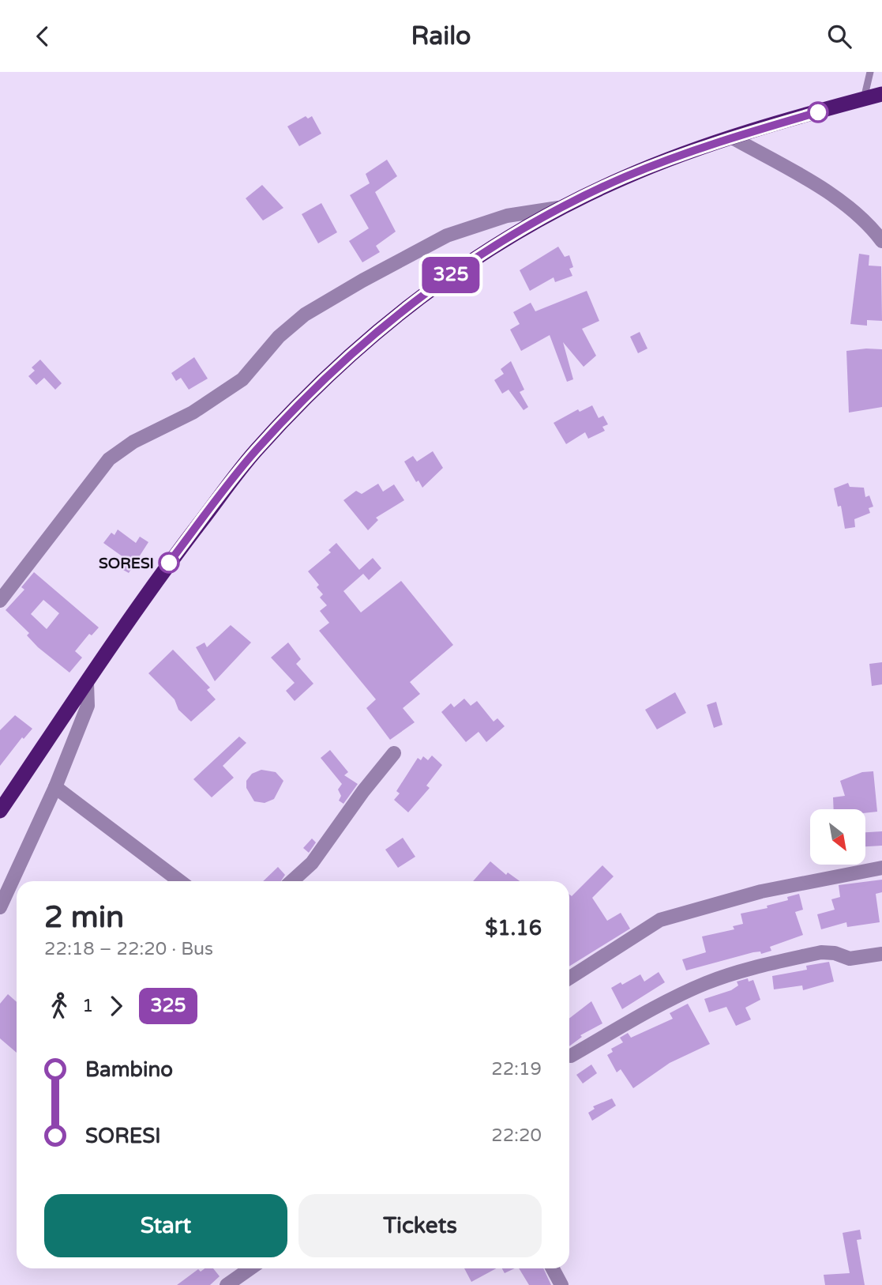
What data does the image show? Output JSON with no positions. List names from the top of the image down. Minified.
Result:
{"places":["SORESI"],"lines":["bus line 325"],"north":"bottom right","page":{"header":"Railo","on_map":"325","heading":["2 min","22:18 – 22:20 · Bus","$1.16"],"legs":["1","325"],"list":[{"name":"Bambino","value":"22:19"},{"name":"SORESI","value":"22:20"}],"buttons":["Start","Tickets"]}}
